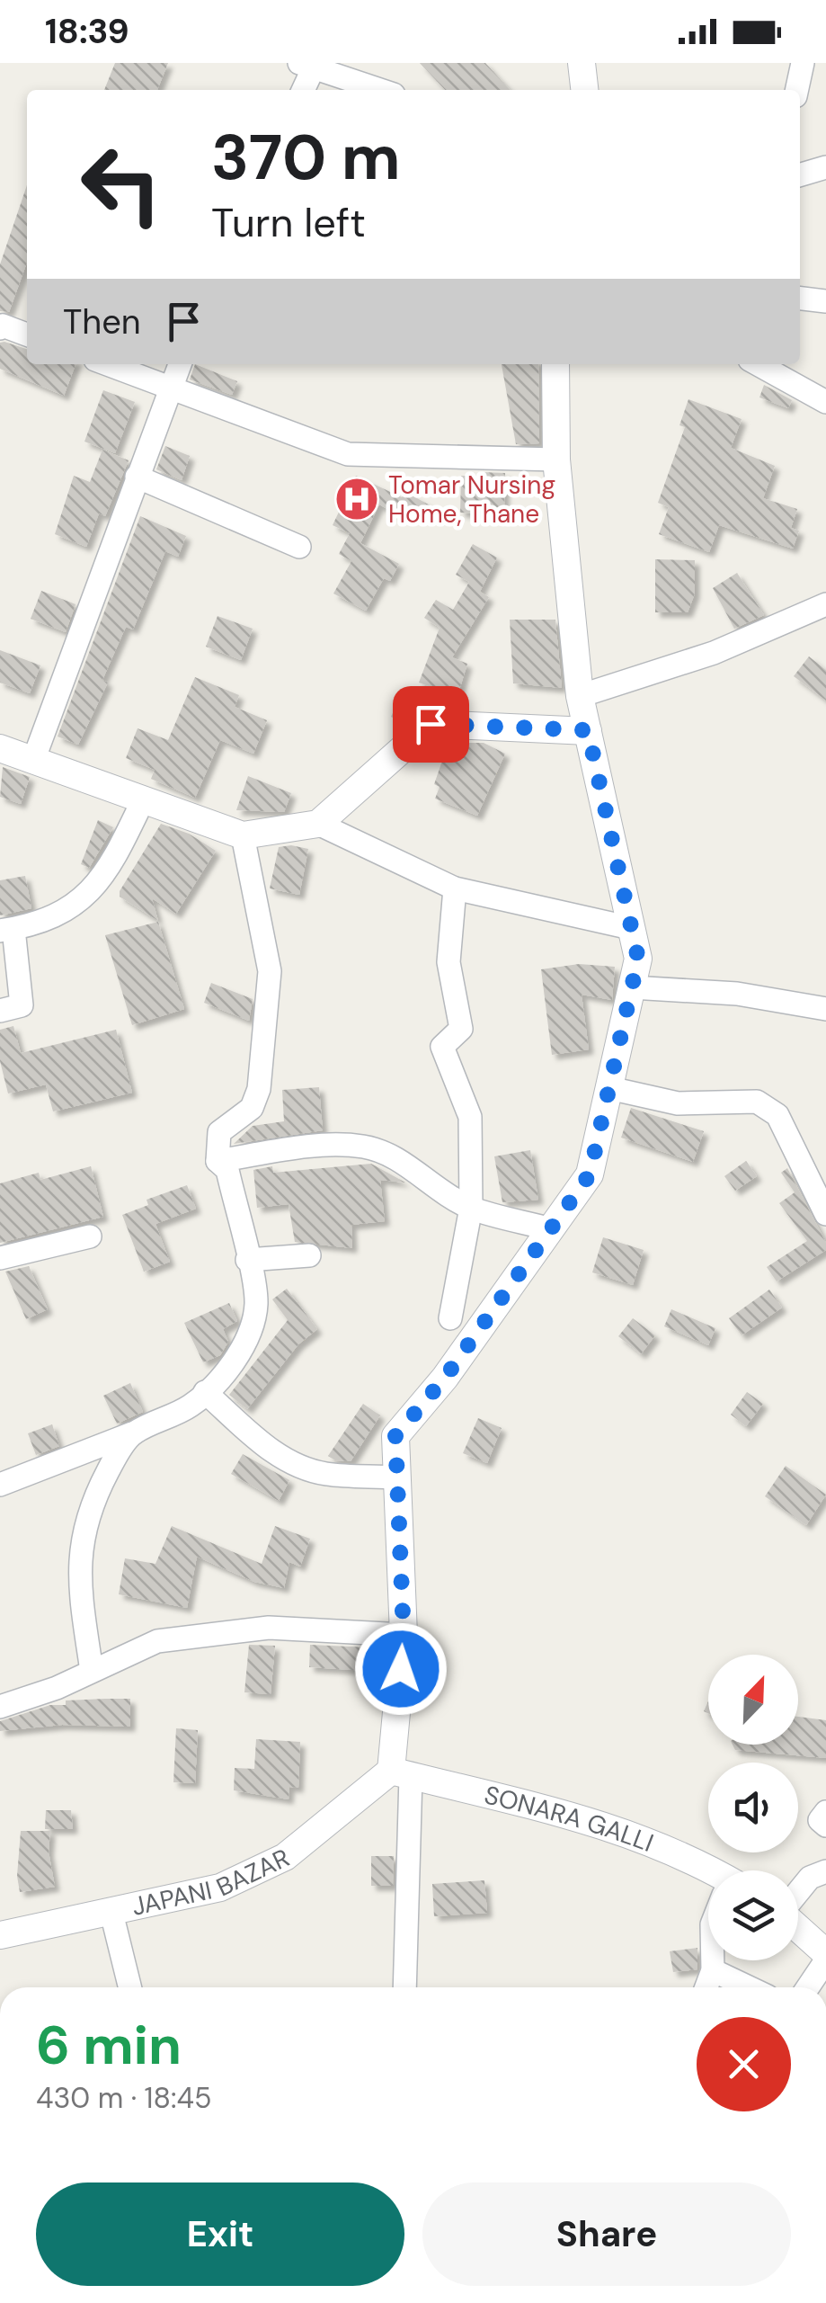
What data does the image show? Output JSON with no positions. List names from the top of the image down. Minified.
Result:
{"streets":{"street":["SONARA GALLI","JAPANI BAZAR"]},"crossings":[["SONARA GALLI","JAPANI BAZAR"]],"places":{"hospital":["Tomar Nursing Home, Thane"]},"north":"top right","page":{"status":"18:39","turn":["370 m","Turn left"],"then":"Then","heading":["6 min","430 m · 18:45"],"buttons":["Exit","Share"]}}
